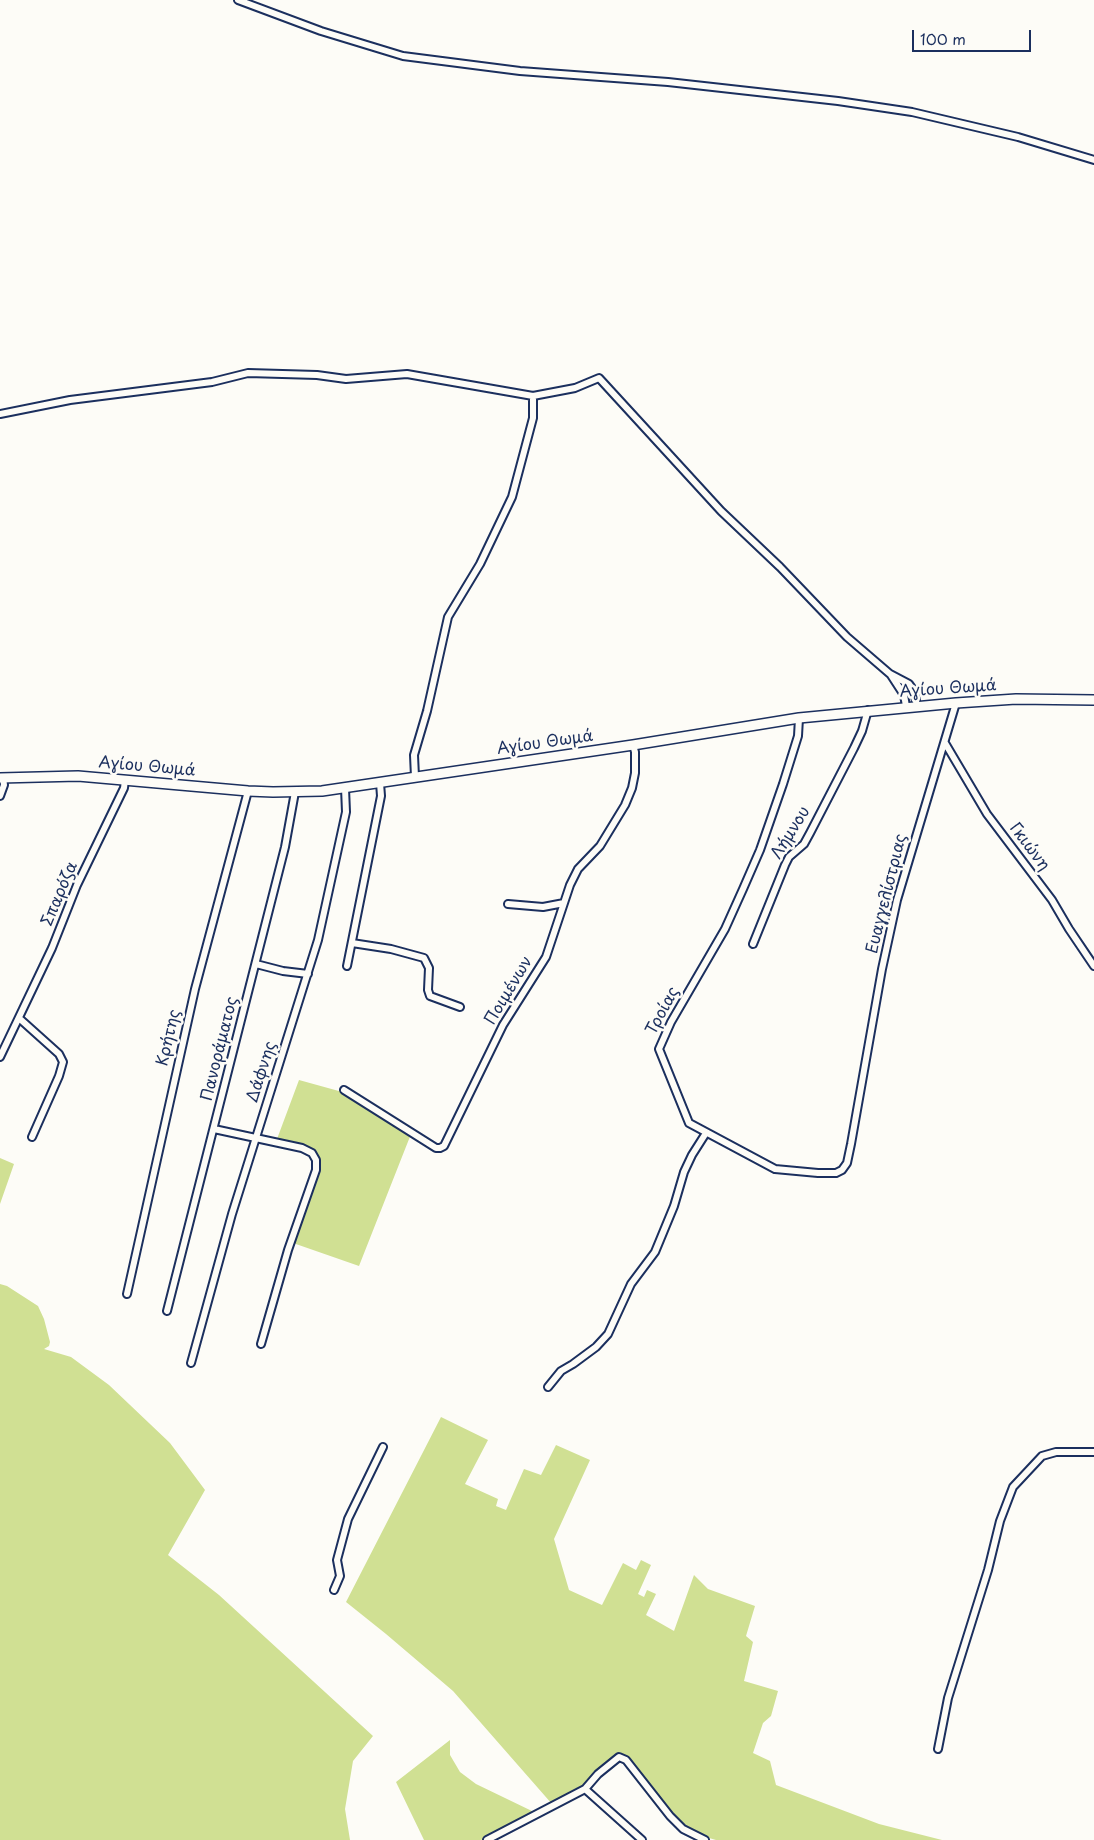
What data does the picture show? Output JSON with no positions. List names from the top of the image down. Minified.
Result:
{"streets":{"main road":["Αγίου Θωμά"],"street":["Λήμνου","Γκιώνη","Σπαρόζα","Ευαγγελίστριας","Ποιμένων","Τροίας","Κρήτης","Πανοράματος","Δάφνης"]},"crossings":[["Αγίου Θωμά","Λήμνου"],["Αγίου Θωμά","Σπαρόζα"],["Αγίου Θωμά","Ευαγγελίστριας"],["Αγίου Θωμά","Ποιμένων"],["Αγίου Θωμά","Τροίας"],["Αγίου Θωμά","Κρήτης"],["Αγίου Θωμά","Πανοράματος"],["Αγίου Θωμά","Δάφνης"],["Γκιώνη","Ευαγγελίστριας"],["Ευαγγελίστριας","Τροίας"]],"scale_bar":"100 m"}
